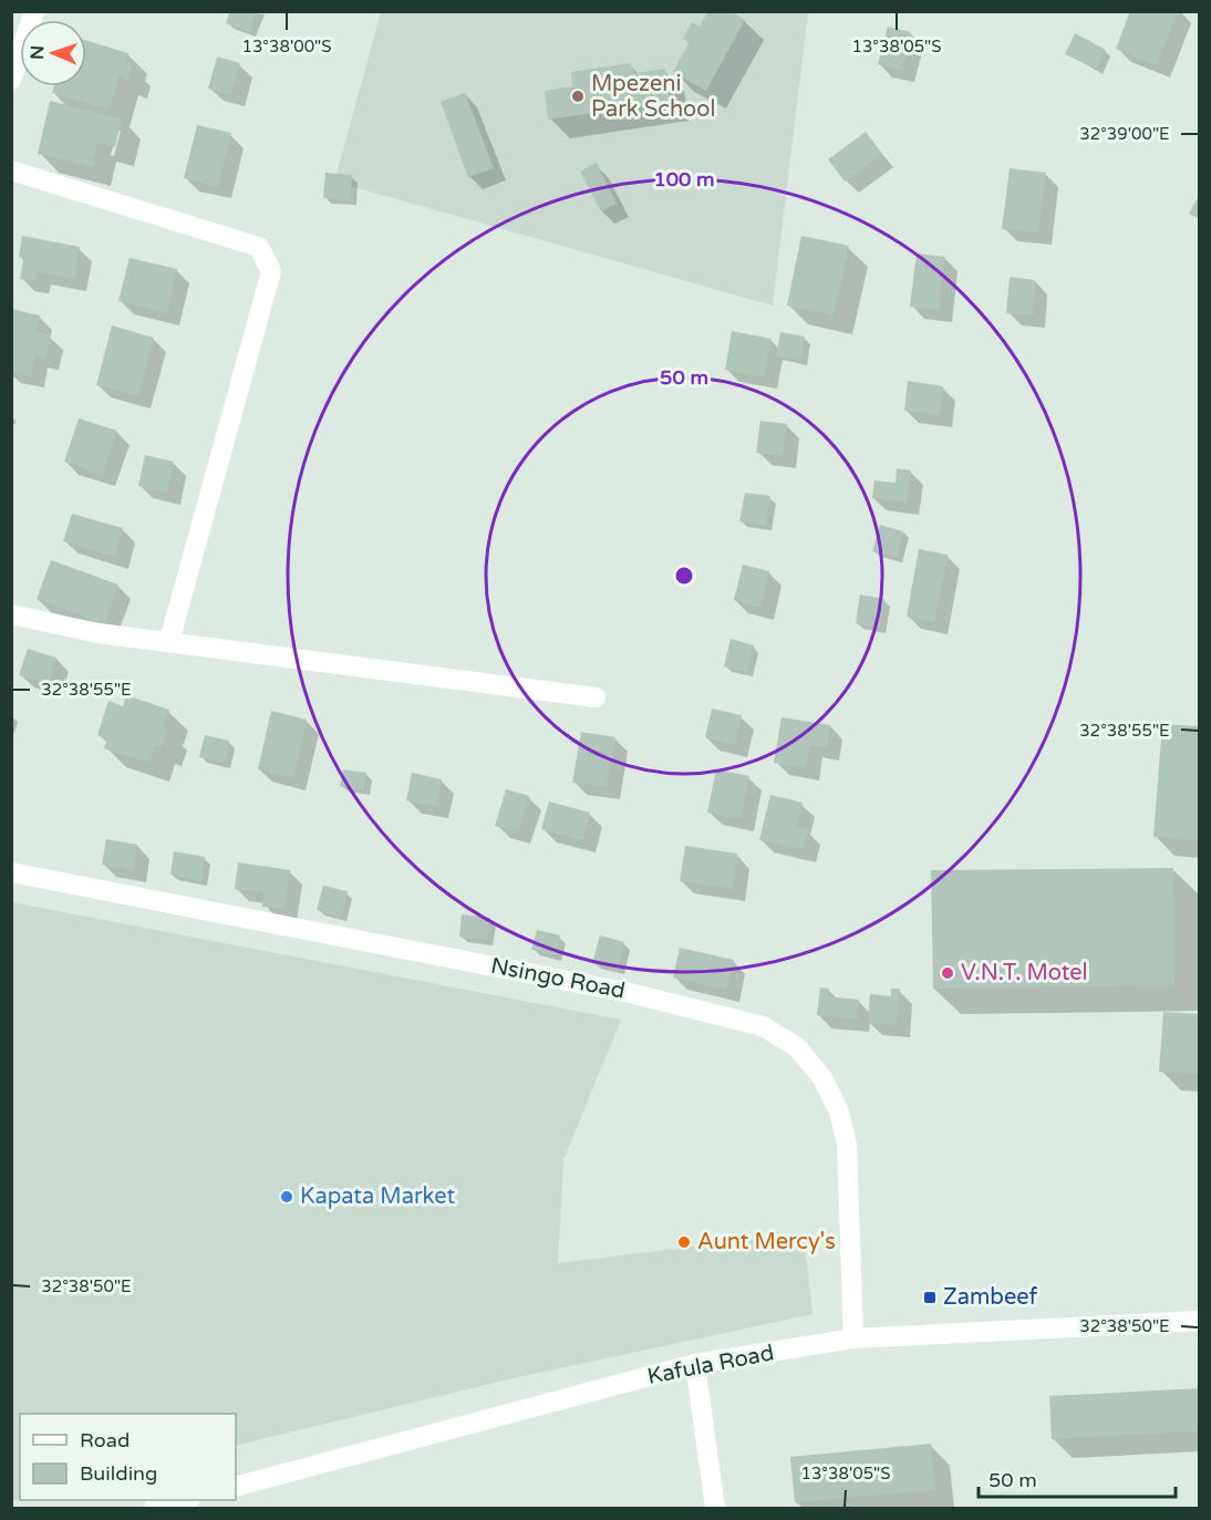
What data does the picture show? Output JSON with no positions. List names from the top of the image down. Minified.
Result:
{"streets":{"street":["Nsingo Road","Kafula Road"]},"crossings":[["Nsingo Road","Kafula Road"]],"places":{"other":["Mpezeni Park School","V.N.T. Motel","Kapata Market","Aunt Mercy's"],"transit":["Zambeef"]},"legend":["Road","Building"],"scale_bar":"50 m","north":"left","coordinates":["13°38'00\"S","13°38'05\"S","32°39'00\"E","32°38'55\"E","32°38'50\"E"],"rings":["100 m","50 m"]}
